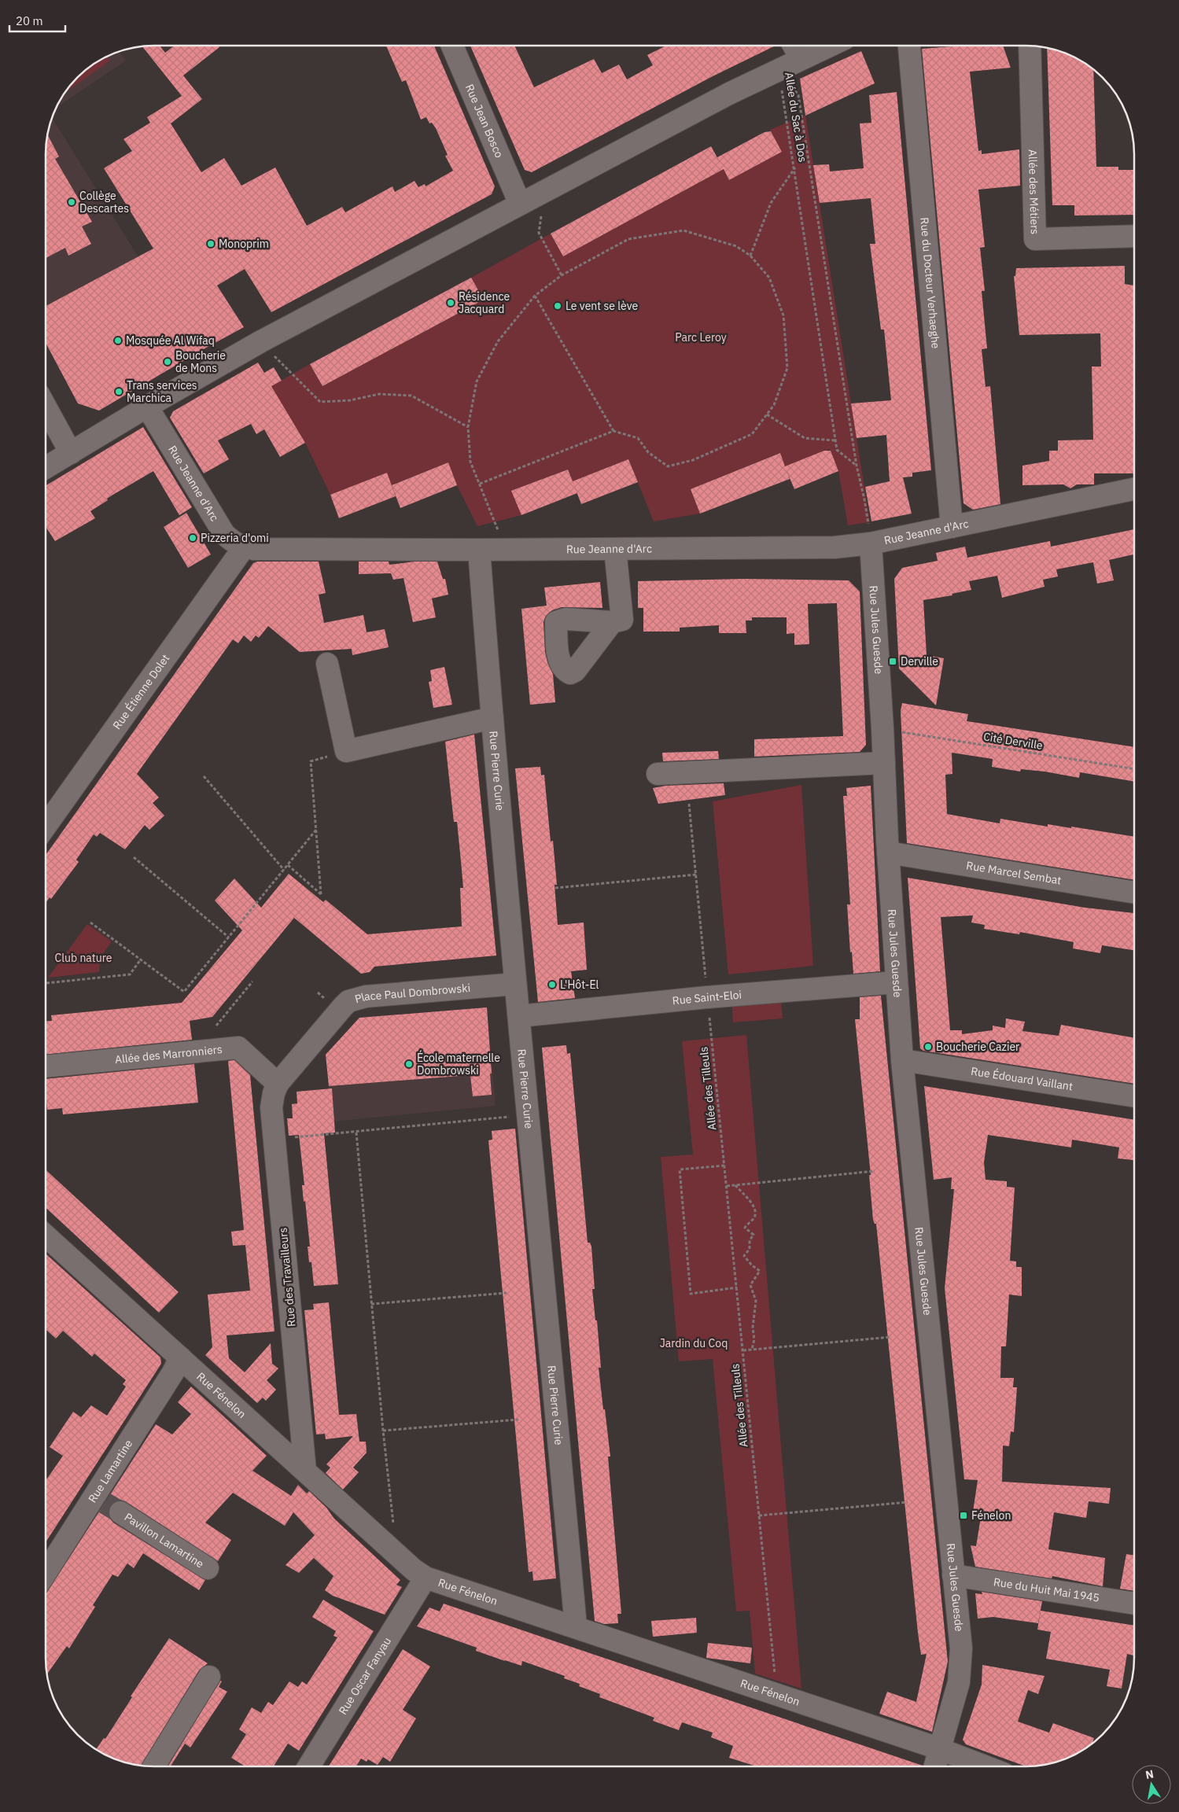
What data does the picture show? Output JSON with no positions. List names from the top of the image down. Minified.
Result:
{"streets":{"street":["Rue Jean Bosco","Allée des Métiers","Rue du Docteur Verhaeghe","Rue Jeanne d'Arc","Rue Jules Guesde","Rue Étienne Dolet","Rue Pierre Curie","Rue Marcel Sembat","Place Paul Dombrowski","Rue Saint-Eloi","Allée des Marronniers","Rue Édouard Vaillant","Rue des Travailleurs","Rue Fénelon","Rue Lamartine","Pavillon Lamartine","Rue du Huit Mai 1945","Rue Oscar Fanyau"],"path":["Allée du Sac à Dos","Cité Derville","Allée des Tilleuls"]},"crossings":[["Allée du Sac à Dos","Rue Jeanne d'Arc"],["Allée du Sac à Dos","Rue Jules Guesde"],["Rue du Docteur Verhaeghe","Rue Jeanne d'Arc"],["Rue Jeanne d'Arc","Rue Jules Guesde"],["Rue Jeanne d'Arc","Rue Étienne Dolet"],["Rue Jeanne d'Arc","Rue Pierre Curie"],["Rue Jules Guesde","Cité Derville"],["Rue Jules Guesde","Rue Marcel Sembat"],["Rue Jules Guesde","Rue Saint-Eloi"],["Rue Jules Guesde","Rue Édouard Vaillant"],["Rue Jules Guesde","Rue Fénelon"],["Rue Jules Guesde","Rue du Huit Mai 1945"],["Rue Pierre Curie","Place Paul Dombrowski"],["Rue Pierre Curie","Rue Saint-Eloi"],["Rue Pierre Curie","Rue Fénelon"],["Place Paul Dombrowski","Allée des Marronniers"],["Place Paul Dombrowski","Rue des Travailleurs"],["Rue Saint-Eloi","Allée des Tilleuls"],["Allée des Marronniers","Rue des Travailleurs"],["Allée des Tilleuls","Rue Fénelon"],["Rue des Travailleurs","Rue Fénelon"],["Rue Fénelon","Rue Lamartine"],["Rue Fénelon","Rue Oscar Fanyau"],["Rue Lamartine","Pavillon Lamartine"]],"parks":["Parc Leroy","Club nature","Jardin du Coq"],"places":{"other":["Collège Descartes","Monoprim","Résidence Jacquard","Le vent se lève","Mosquée Al Wifaq","Boucherie de Mons","Trans services Marchica","Pizzeria d'omi","L'Hôt-El","Boucherie Cazier","École maternelle Dombrowski"],"transit":["Derville","Fénelon"]},"scale_bar":"20 m","north":"top"}
